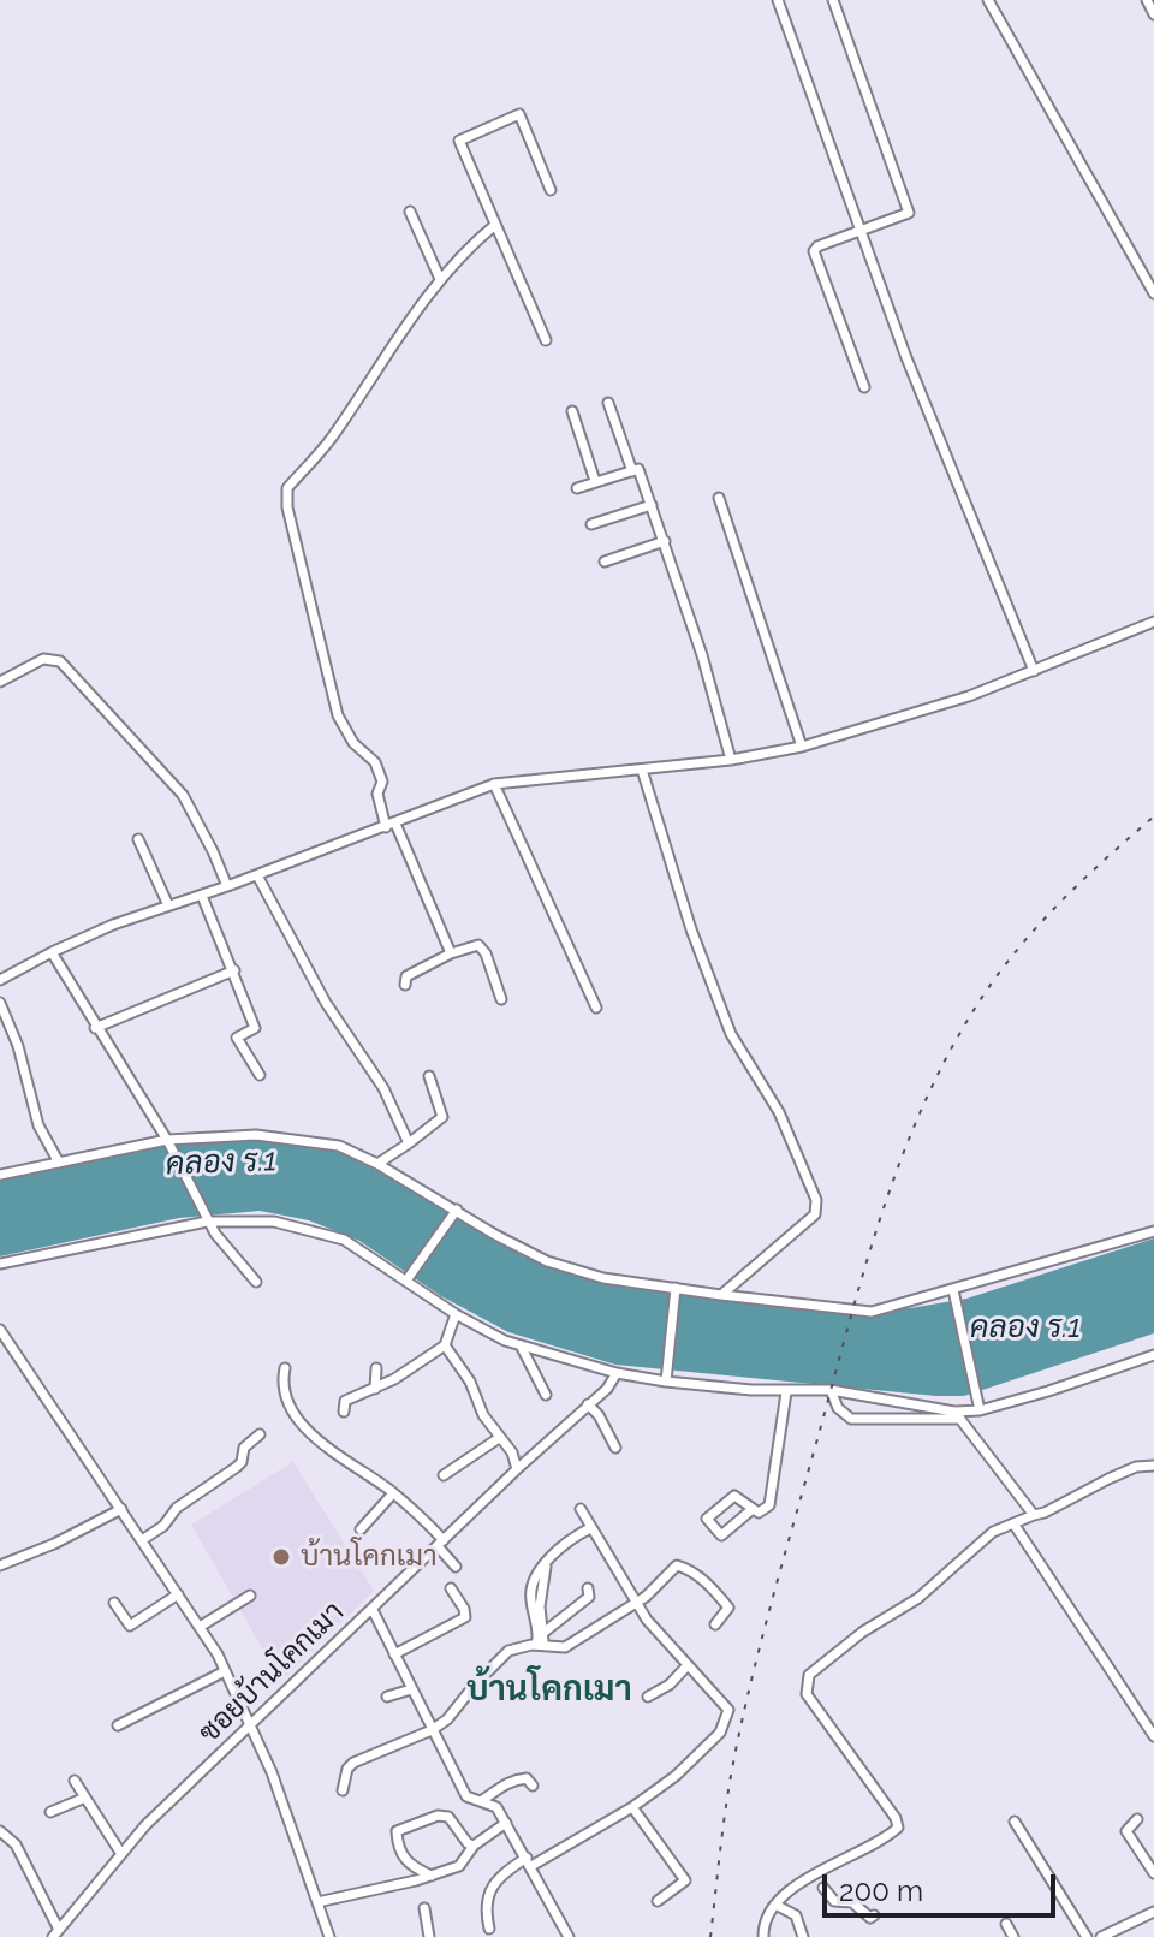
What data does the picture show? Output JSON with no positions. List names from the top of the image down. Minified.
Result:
{"streets":{"street":["ซอยบ้านโคกเมา"]},"districts":["บ้านโคกเมา"],"water":["คลอง ร.1"],"places":["บ้านโคกเมา"],"scale_bar":"200 m"}
